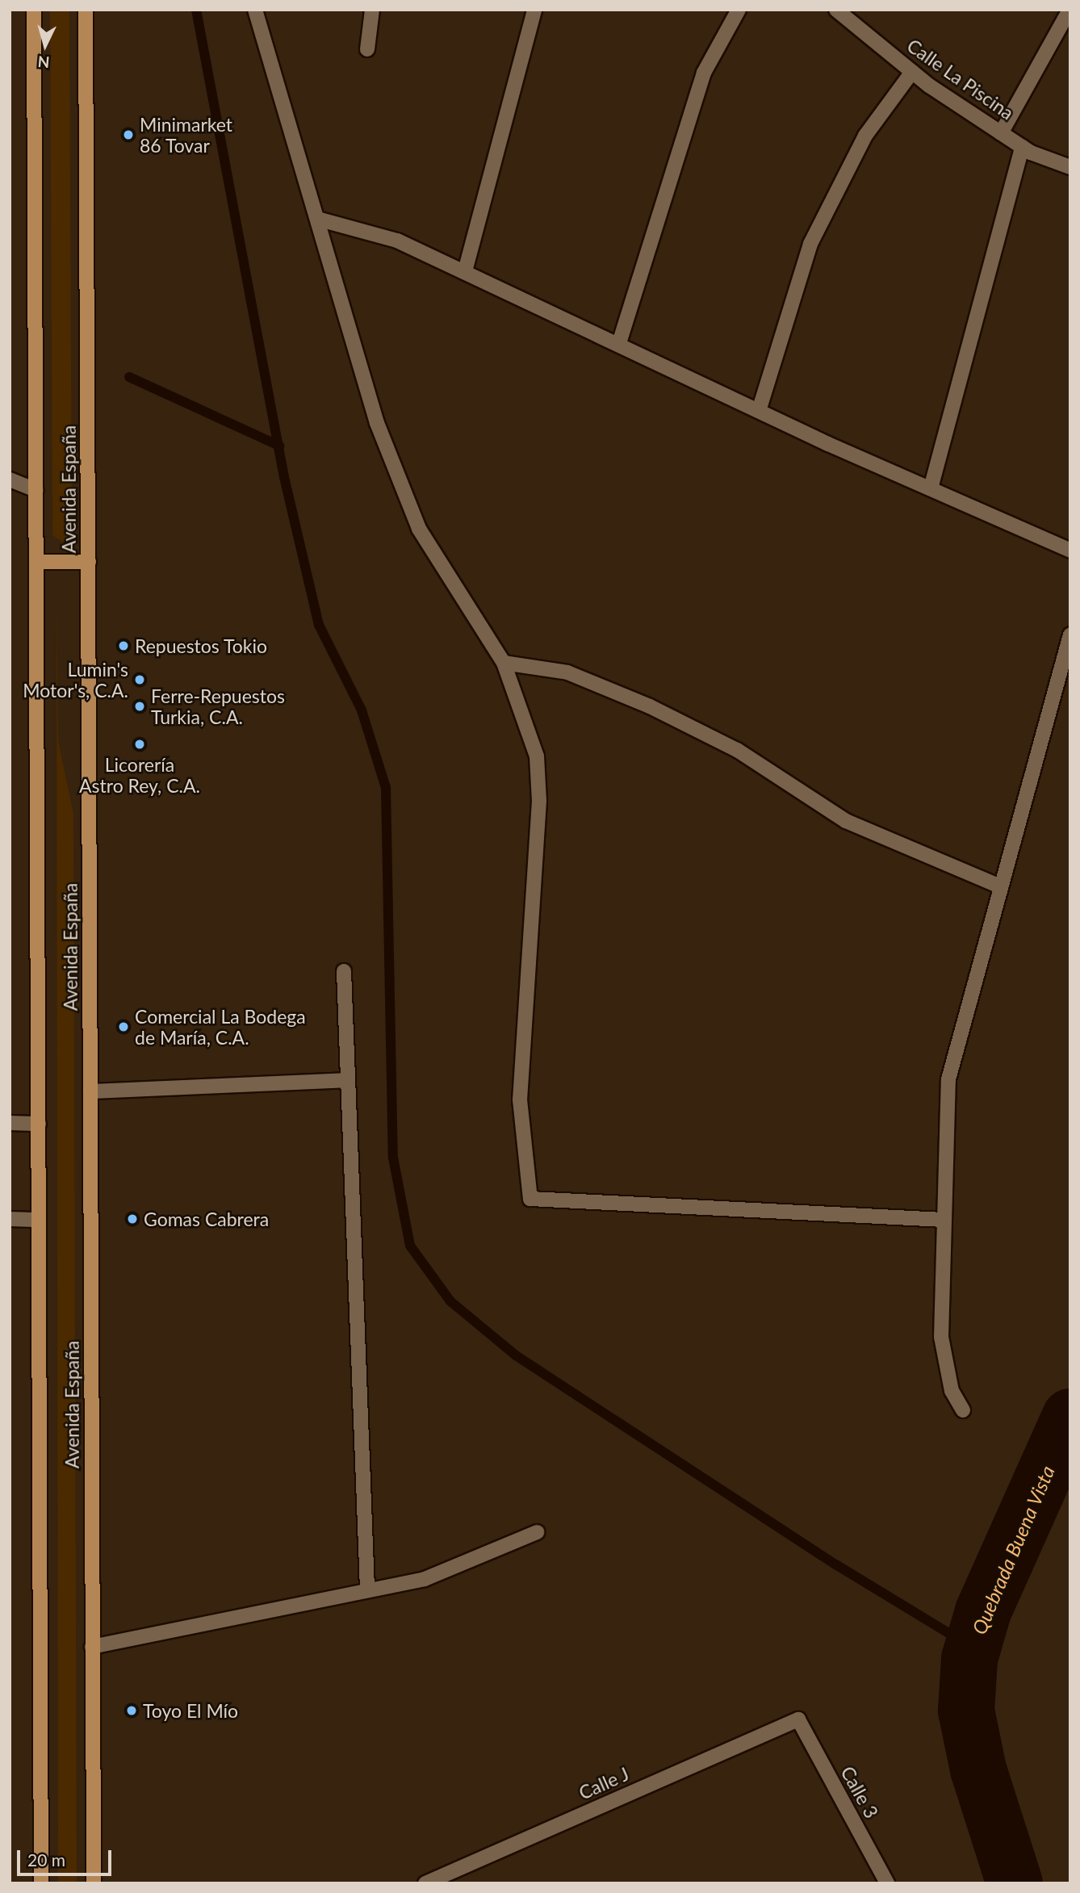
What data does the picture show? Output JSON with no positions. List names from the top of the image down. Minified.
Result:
{"streets":{"main road":["Avenida España"],"street":["Calle La Piscina","Calle J","Calle 3"]},"crossings":[["Calle J","Calle 3"]],"water":["Quebrada Buena Vista"],"places":["Minimarket 86 Tovar","Repuestos Tokio","Lumin's Motor's, C.A.","Ferre-Repuestos Turkia, C.A.","Licorería Astro Rey, C.A.","Comercial La Bodega de María, C.A.","Gomas Cabrera","Toyo El Mío"],"scale_bar":"20 m","north":"bottom"}
